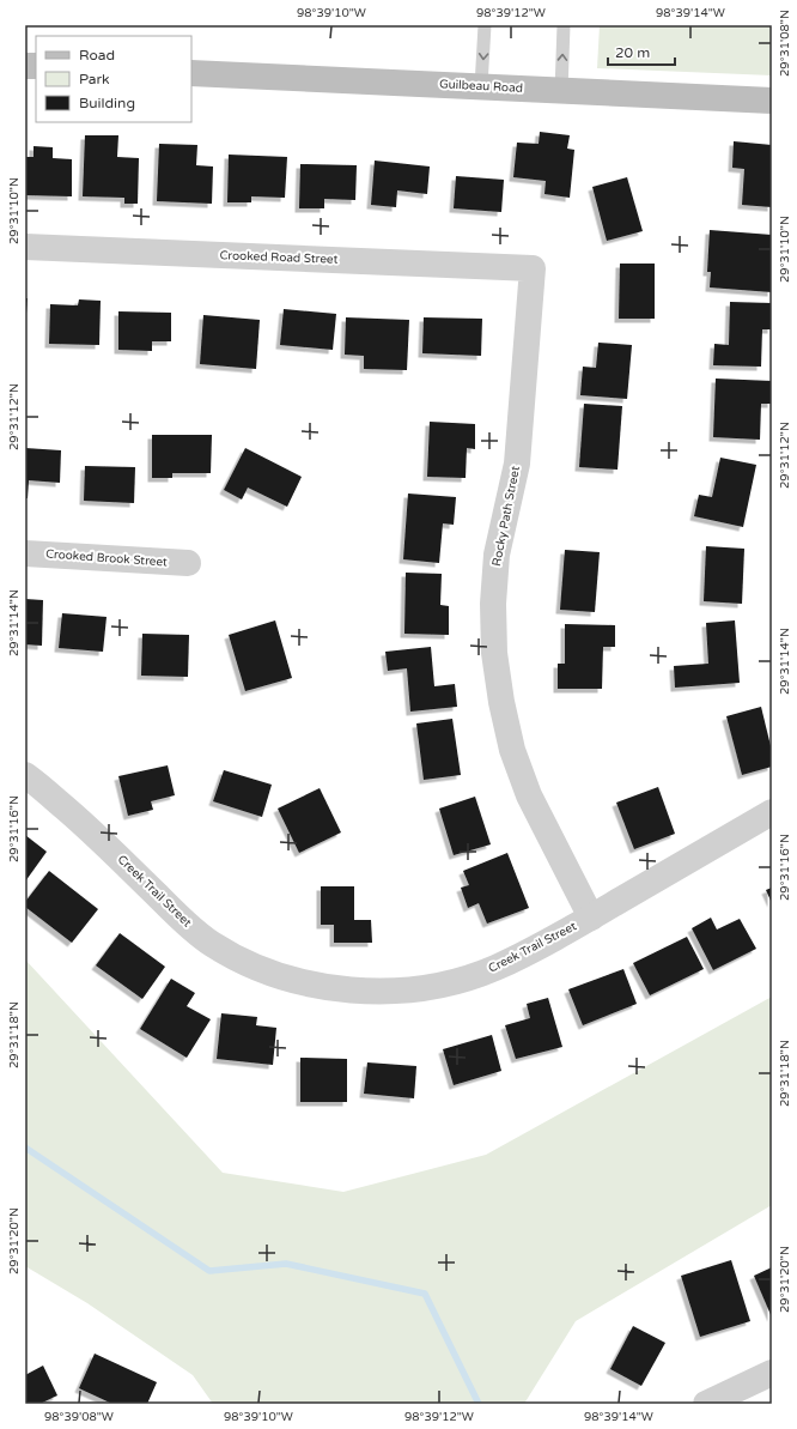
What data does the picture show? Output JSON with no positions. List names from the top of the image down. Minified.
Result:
{"streets":{"main road":["Guilbeau Road"],"street":["Crooked Road Street","Rocky Path Street","Crooked Brook Street","Creek Trail Street"]},"crossings":[["Crooked Road Street","Rocky Path Street"],["Rocky Path Street","Creek Trail Street"]],"legend":["Road","Park","Building"],"scale_bar":"20 m","coordinates":["98°39'10\"W","98°39'12\"W","98°39'14\"W","29°31'08\"N","29°31'10\"N","29°31'12\"N","29°31'14\"N","29°31'16\"N","29°31'18\"N","29°31'20\"N","98°39'08\"W"]}
